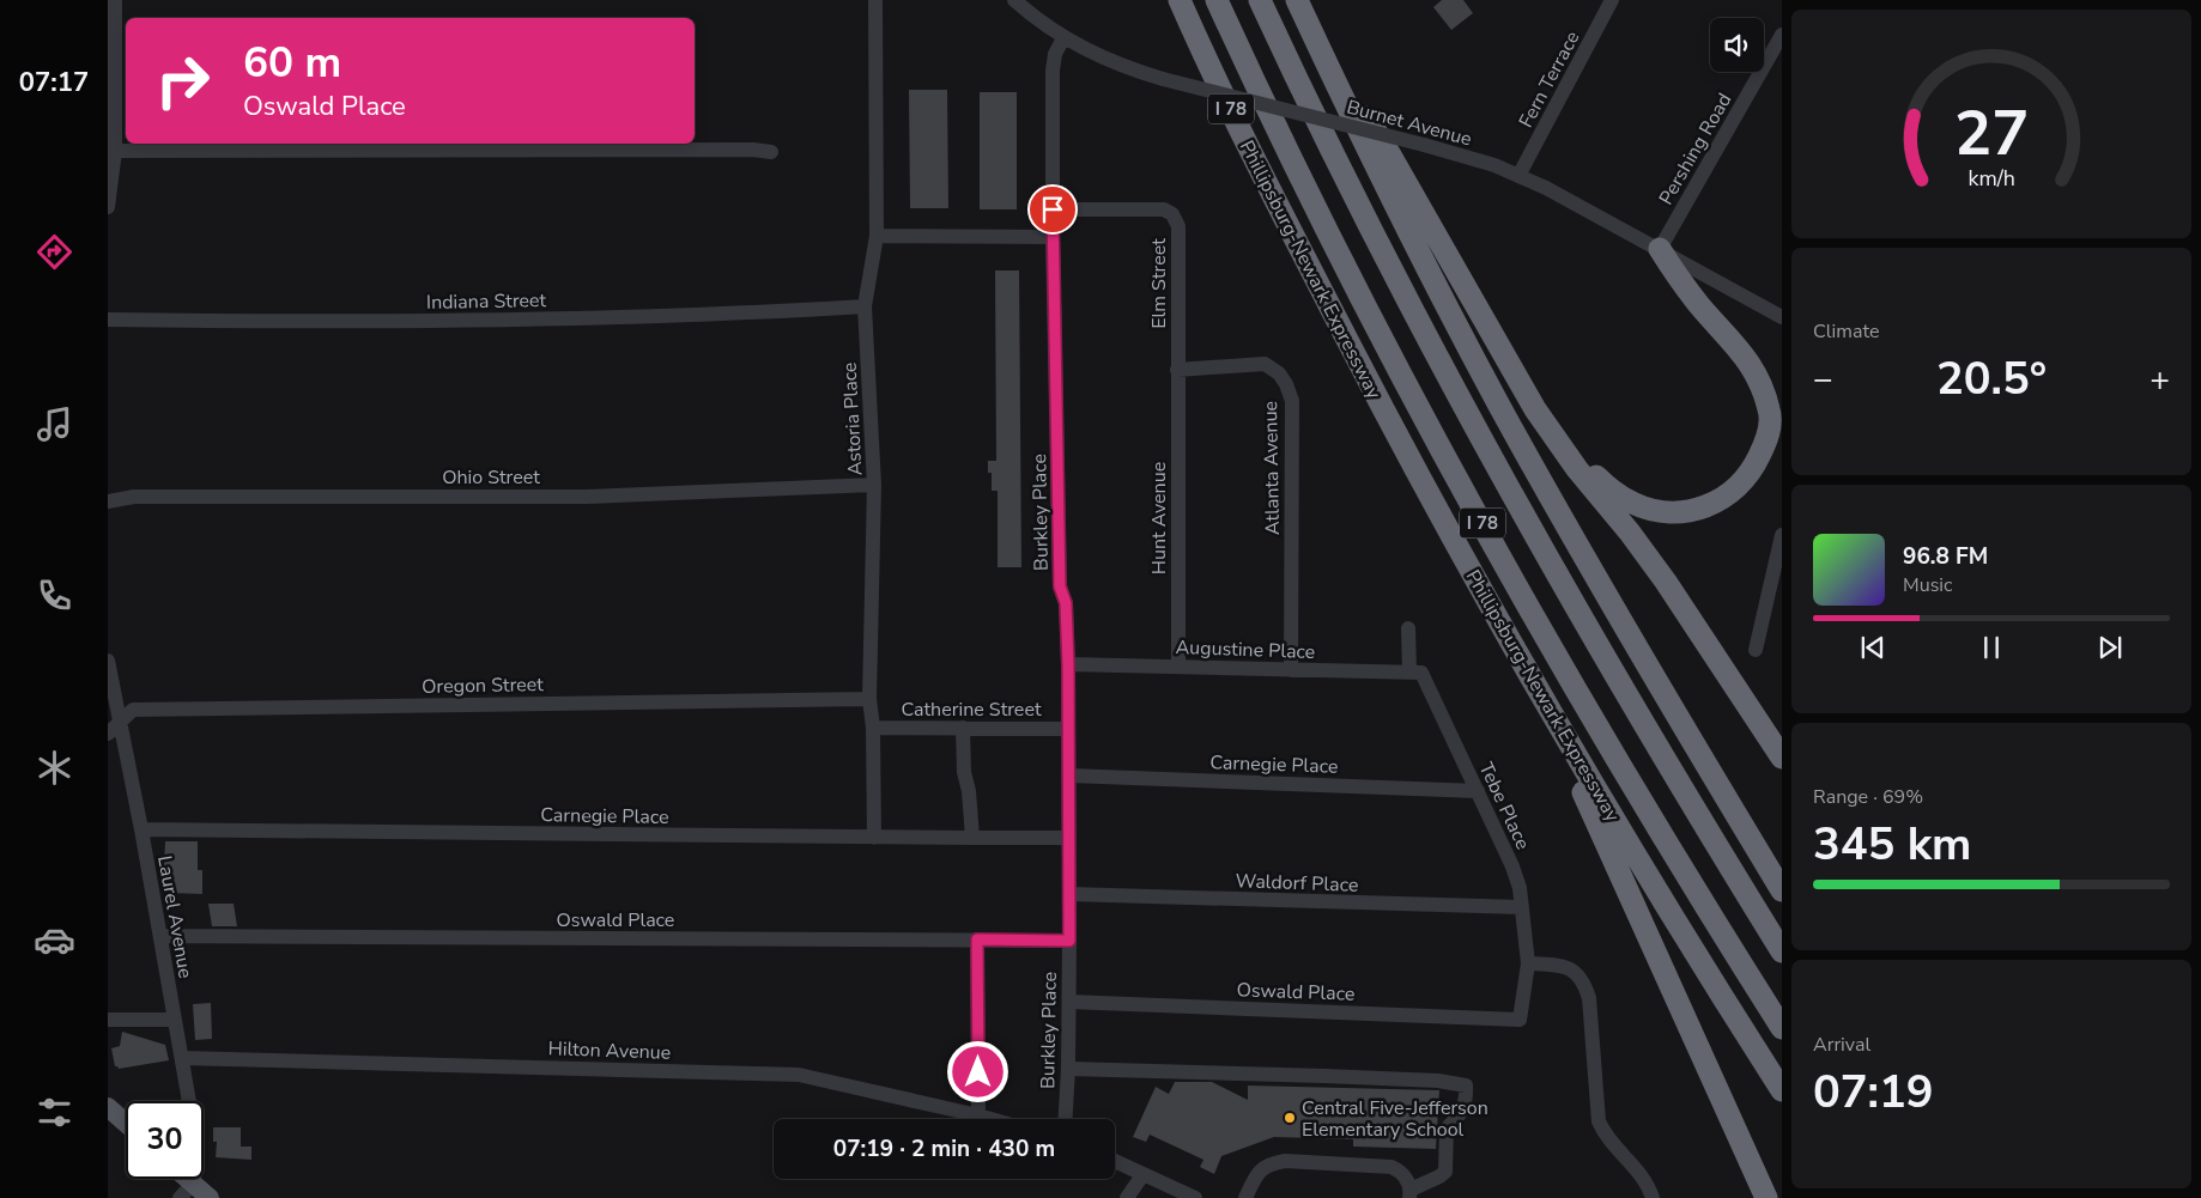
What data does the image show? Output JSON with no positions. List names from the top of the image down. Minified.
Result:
{"streets":{"highway":["I 78","Phillipsburg-Newark Expressway"],"street":["Fern Terrace","Burnet Avenue","Pershing Road","Elm Street","Indiana Street","Astoria Place","Atlanta Avenue","Ohio Street","Burkley Place","Hunt Avenue","Augustine Place","Oregon Street","Catherine Street","Carnegie Place","Tebe Place","Waldorf Place","Laurel Avenue","Oswald Place","Hilton Avenue"]},"crossings":[["Fern Terrace","Burnet Avenue"],["Burnet Avenue","Pershing Road"],["Burnet Avenue","Burkley Place"],["Elm Street","Atlanta Avenue"],["Elm Street","Burkley Place"],["Elm Street","Hunt Avenue"],["Indiana Street","Astoria Place"],["Astoria Place","Ohio Street"],["Astoria Place","Oregon Street"],["Astoria Place","Catherine Street"],["Astoria Place","Carnegie Place"],["Atlanta Avenue","Hunt Avenue"],["Atlanta Avenue","Augustine Place"],["Burkley Place","Augustine Place"],["Burkley Place","Catherine Street"],["Burkley Place","Carnegie Place"],["Burkley Place","Waldorf Place"],["Burkley Place","Oswald Place"],["Hunt Avenue","Augustine Place"],["Augustine Place","Tebe Place"],["Oregon Street","Laurel Avenue"],["Carnegie Place","Tebe Place"],["Carnegie Place","Laurel Avenue"],["Tebe Place","Waldorf Place"],["Tebe Place","Oswald Place"],["Laurel Avenue","Oswald Place"],["Laurel Avenue","Hilton Avenue"]],"places":["Central Five-Jefferson Elementary School"],"page":{"tabs":"07:17","turn":["60 m","Oswald Place"],"tile":["Climate",["Range · 69%","345 km"],["Arrival","07:19"]],"heat":["−","20.5°","+"],"song":["96.8 FM","Music"],"limit":"30","trip":"07:19 · 2 min · 430 m","gauge":["27","km/h"]}}
